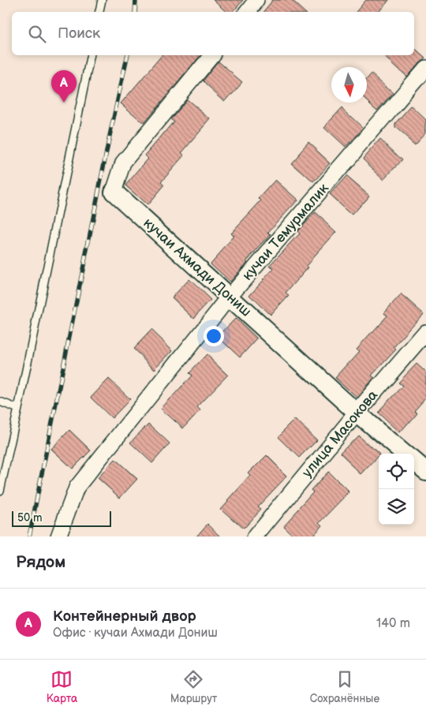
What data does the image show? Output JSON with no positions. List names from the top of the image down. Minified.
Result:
{"streets":{"street":["кучаи Темурмалик","кучаи Ахмади Дониш","улица Масокова"]},"crossings":[["кучаи Темурмалик","кучаи Ахмади Дониш"],["кучаи Ахмади Дониш","улица Масокова"]],"scale_bar":"50 m","north":"bottom","page":{"search":"Поиск","pins":"A","scale":"50 m","heading":"Рядом","list":[{"mark":"A","name":"Контейнерный двор","note":"Офис · кучаи Ахмади Дониш","value":"140 m"}],"nav":["Карта","Маршрут","Сохранённые"]}}
